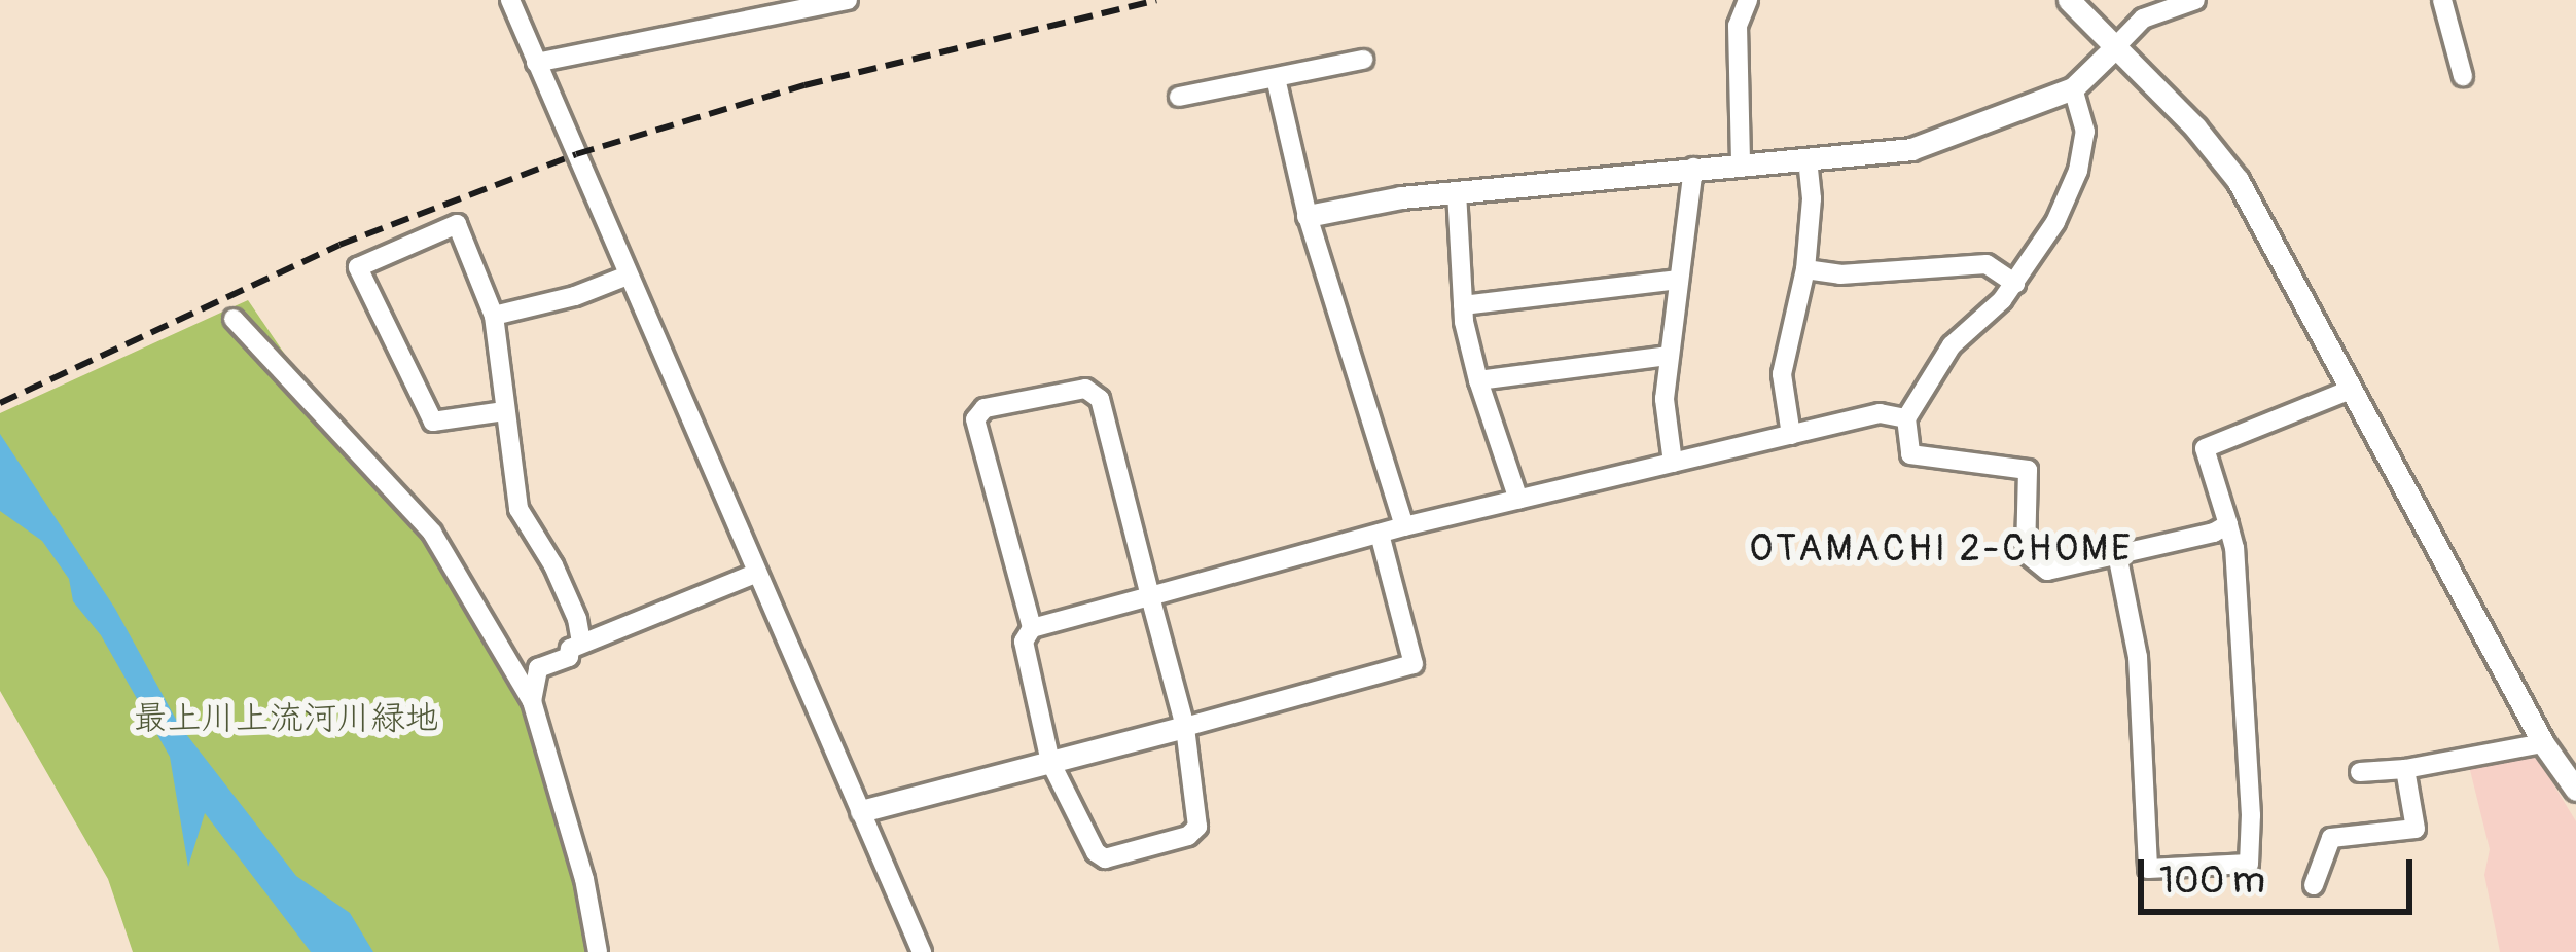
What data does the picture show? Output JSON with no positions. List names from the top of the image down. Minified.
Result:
{"districts":["OTAMACHI 2-CHOME"],"parks":["最上川上流河川緑地"],"scale_bar":"100 m"}
